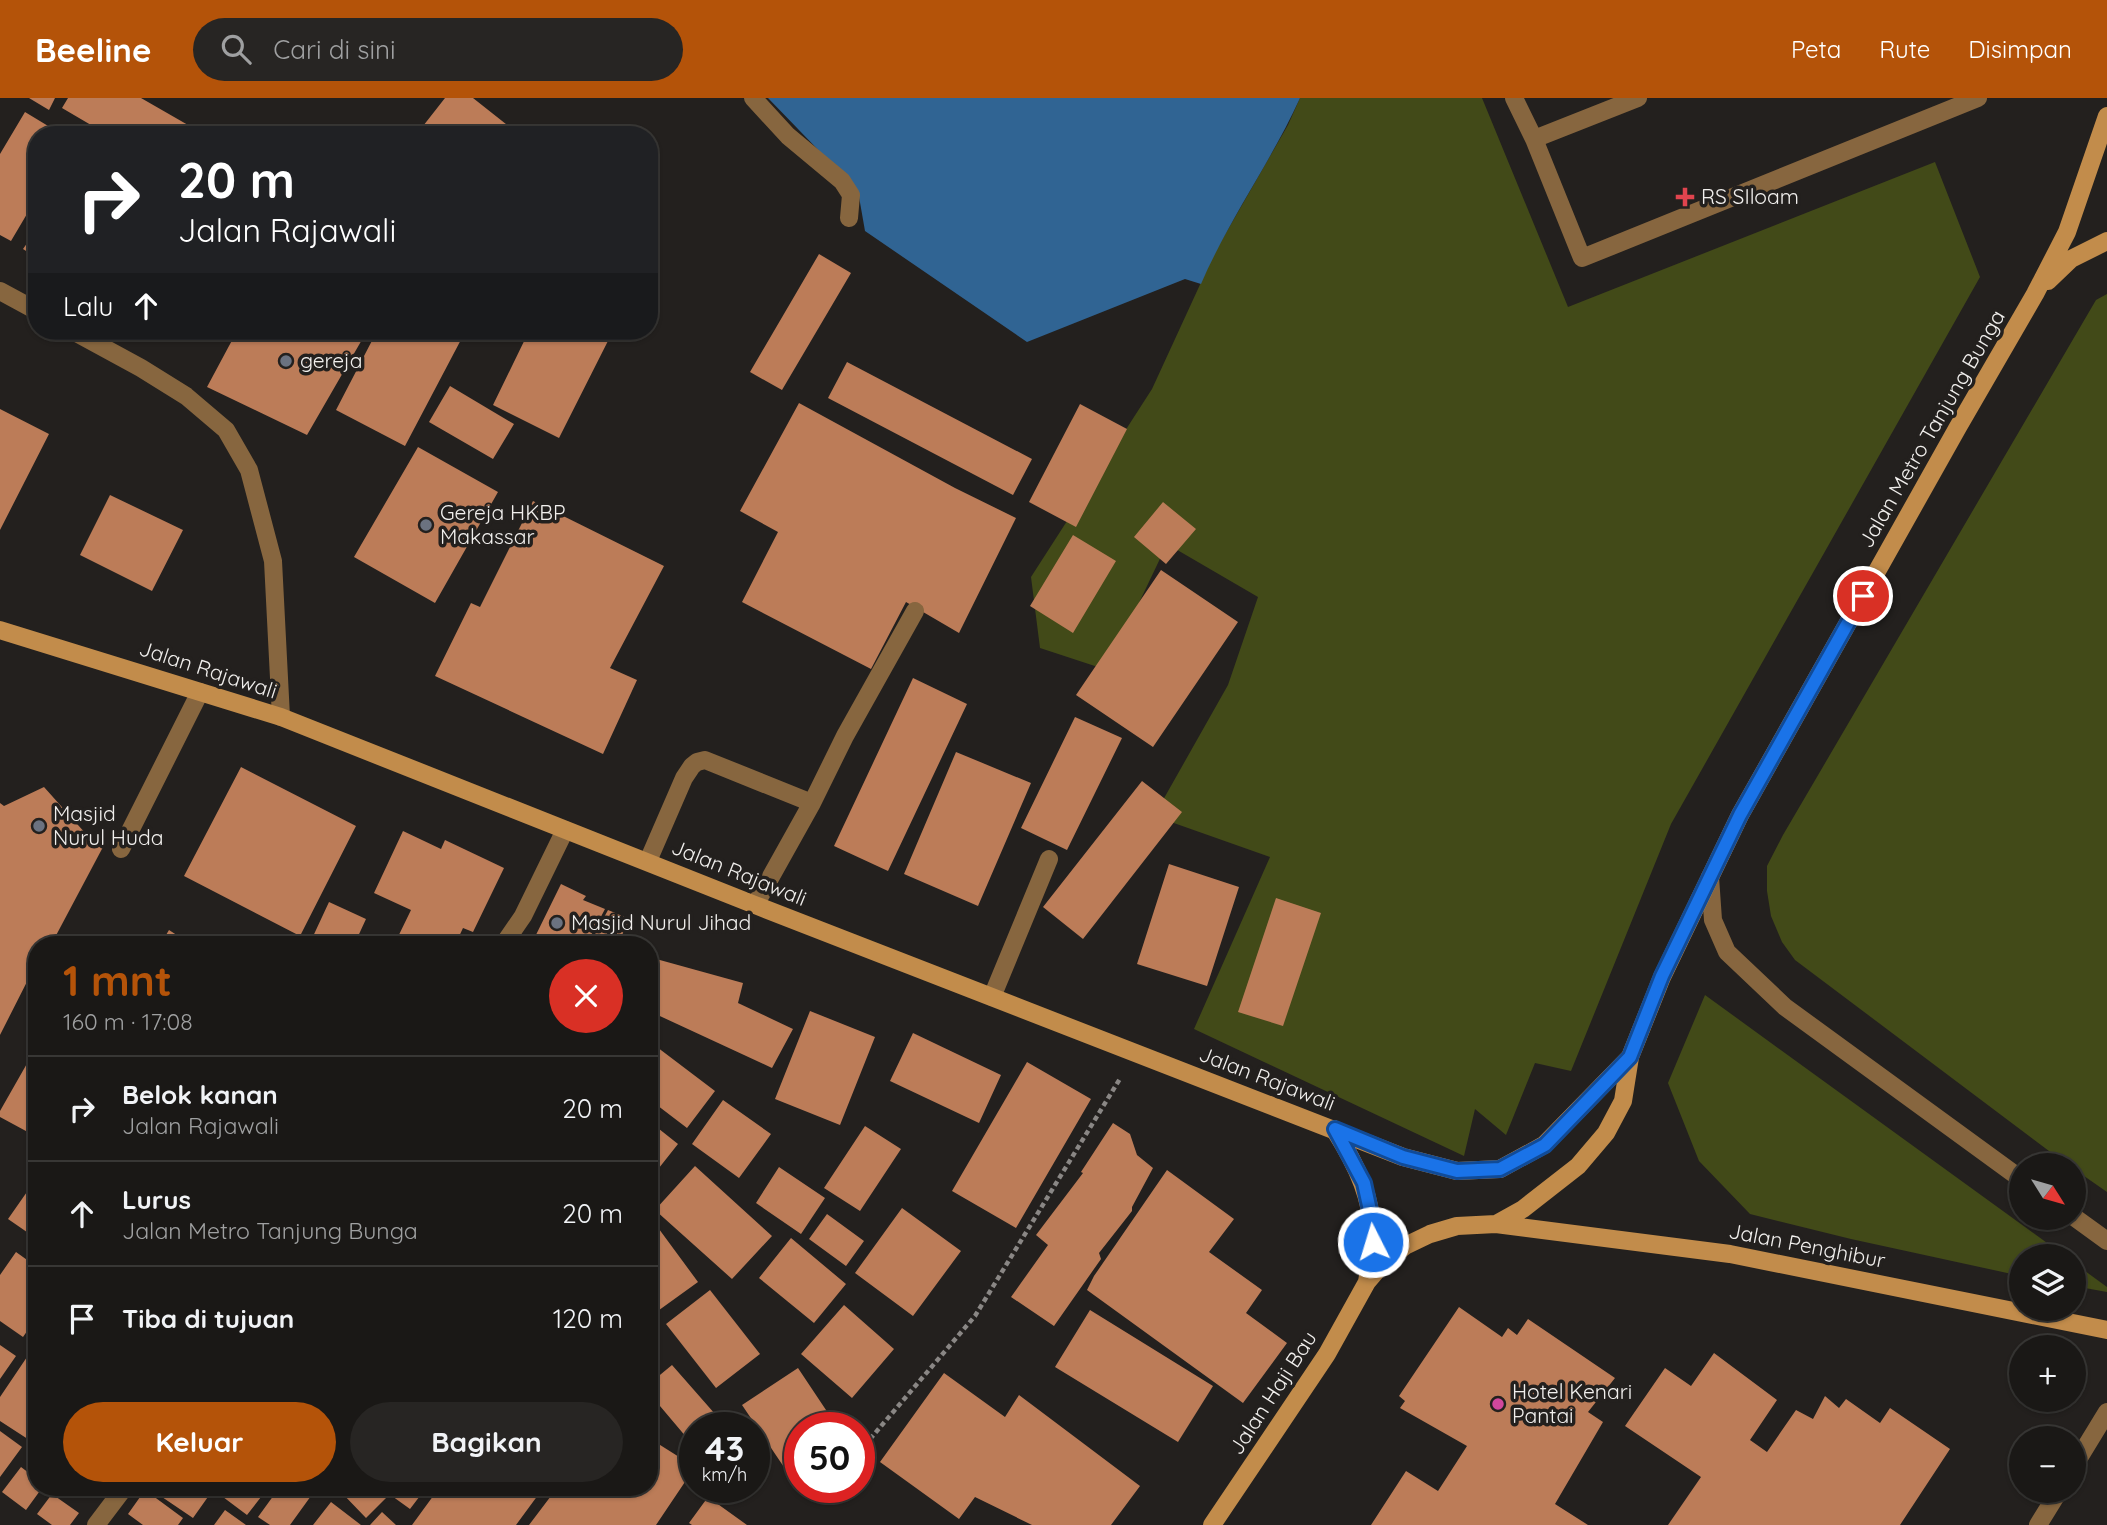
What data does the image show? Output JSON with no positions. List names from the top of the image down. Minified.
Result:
{"streets":{"main road":["Jalan Metro Tanjung Bunga","Jalan Rajawali","Jalan Penghibur","Jalan Haji Bau"]},"crossings":[["Jalan Metro Tanjung Bunga","Jalan Rajawali"],["Jalan Metro Tanjung Bunga","Jalan Penghibur"],["Jalan Metro Tanjung Bunga","Jalan Haji Bau"],["Jalan Rajawali","Jalan Haji Bau"],["Jalan Penghibur","Jalan Haji Bau"]],"places":{"health":["RS SIloam"],"other":["gereja","Gereja HKBP Makassar","Masjid Nurul Huda","Masjid Nurul Jihad","Hotel Kenari Pantai"]},"north":"bottom right","page":{"header":"Beeline","search":"Cari di sini","nav":["Peta","Rute","Disimpan"],"turn":["20 m","Jalan Rajawali"],"then":"Lalu","heading":["1 mnt","160 m · 17:08"],"list":[{"name":"Belok kanan","note":"Jalan Rajawali","value":"20 m"},{"name":"Lurus","note":"Jalan Metro Tanjung Bunga","value":"20 m"},{"name":"Tiba di tujuan","value":"120 m"}],"map_buttons":["+","−"],"buttons":["Keluar","Bagikan"],"speed":"43 km/h","limit":"50"}}
